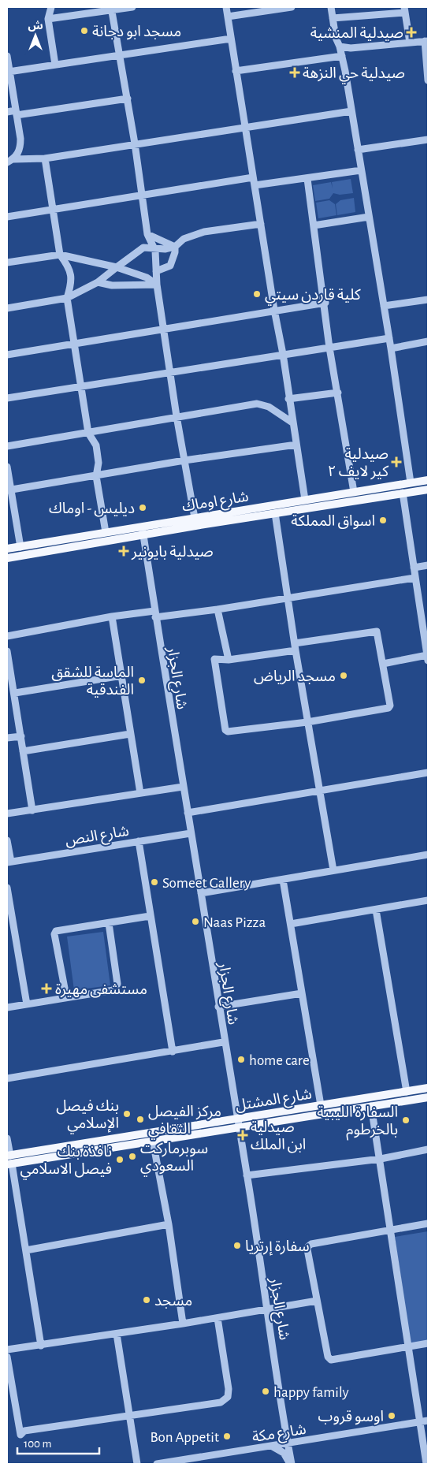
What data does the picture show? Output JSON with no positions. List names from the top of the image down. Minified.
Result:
{"streets":{"main road":["شارع اوماك","شارع المشتل"],"street":["شارع الجزار","شارع النص","شارع مكة"]},"crossings":[["شارع اوماك","شارع الجزار"],["شارع الجزار","شارع النص"],["شارع الجزار","شارع المشتل"],["شارع الجزار","شارع مكة"]],"places":{"other":["مسجد ابو دجانة","كلية قاردن سيتي","ديليس - اوماك","اسواق المملكة","مسجد الرياض","الماسة للشقق الفندقية","Someet Gallery","Naas Pizza","home care","بنك فيصل الإسلامي","مركز الفيصل الثقافي","السفارة الليبية بالخرطوم","سوبرماركت السعودي","نافذة بنك فيصل الاسلامي","سفارة إرتريا","مسجد","happy family","اوسو قروب","Bon Appetit"],"health":["صيدلية المنشية","صيدلية حي النزهة","صيدلية كير لايف ٢","صيدلية بايونير","مستشفى مهيرة","صيدلية ابن الملك"]},"scale_bar":"100 m","north":"top"}
